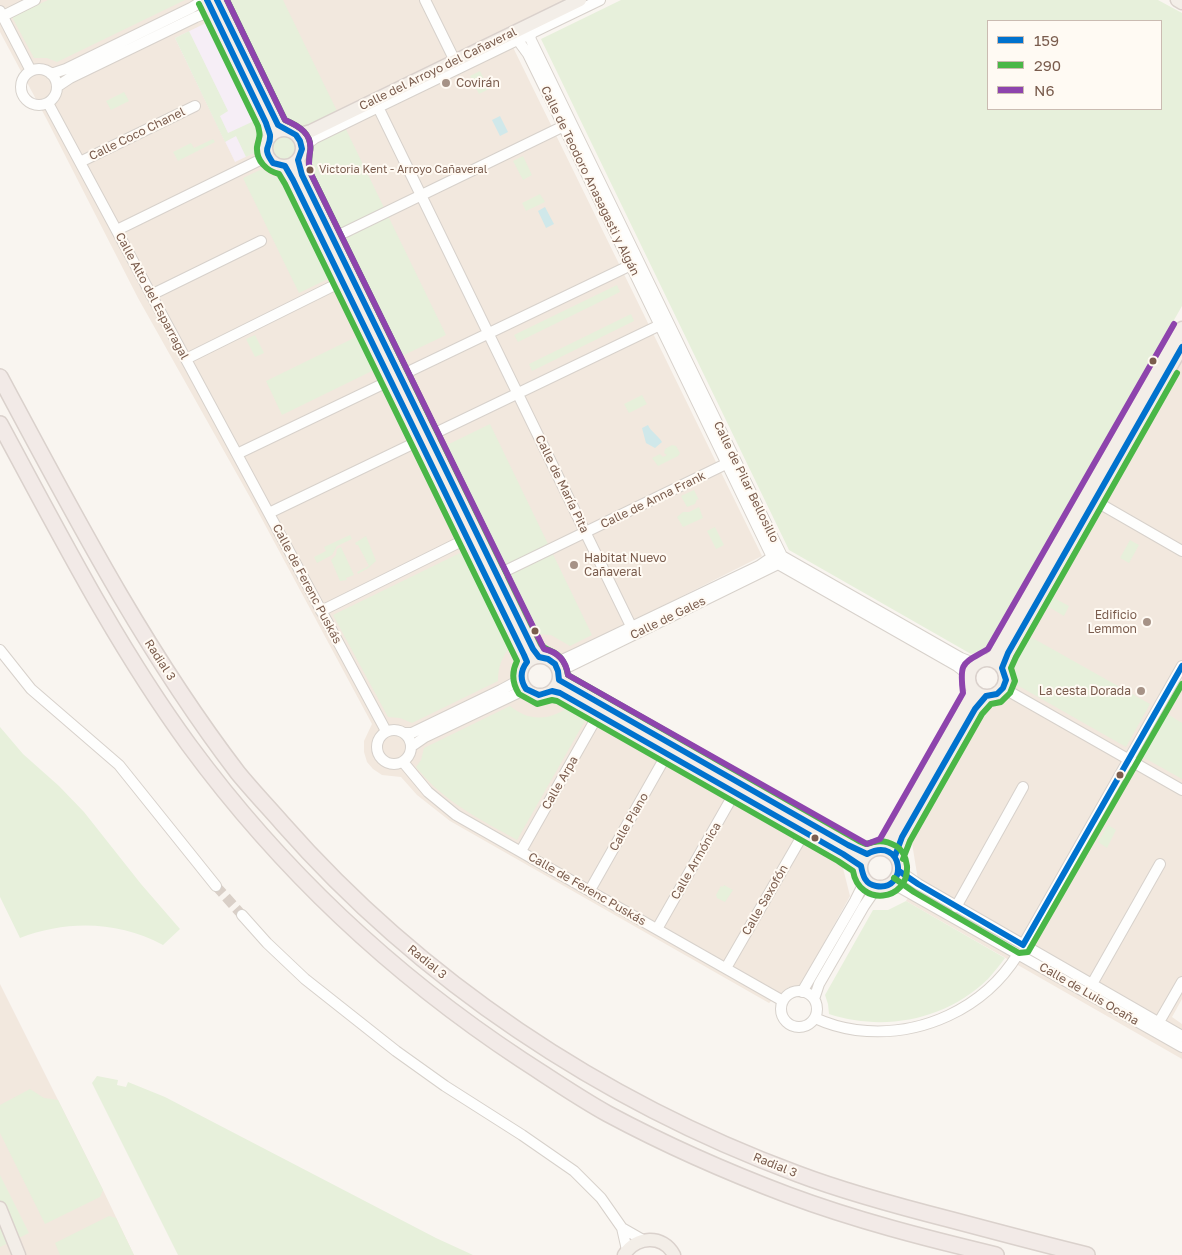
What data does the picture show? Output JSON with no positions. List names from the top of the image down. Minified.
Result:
{"streets":{"highway":["Radial 3"],"main road":["Calle del Arroyo del Cañaveral"],"street":["Calle Coco Chanel","Calle de Teodoro Anasagasti y Algán","Calle Alto del Esparragal","Calle de Pilar Bellosillo","Calle de María Pita","Calle de Anna Frank","Calle de Ferenc Puskás","Calle de Gales","Calle Arpa","Calle Piano","Calle Armónica","Calle Saxofón","Calle de Luis Ocaña"]},"crossings":[["Calle del Arroyo del Cañaveral","Calle de Teodoro Anasagasti y Algán"],["Calle del Arroyo del Cañaveral","Calle de María Pita"],["Calle Coco Chanel","Calle Alto del Esparragal"],["Calle de Teodoro Anasagasti y Algán","Calle de Pilar Bellosillo"],["Calle Alto del Esparragal","Calle de Ferenc Puskás"],["Calle de Pilar Bellosillo","Calle de Anna Frank"],["Calle de Pilar Bellosillo","Calle de Gales"],["Calle de María Pita","Calle de Anna Frank"],["Calle de María Pita","Calle de Gales"],["Calle de Ferenc Puskás","Calle Arpa"],["Calle de Ferenc Puskás","Calle Piano"],["Calle de Ferenc Puskás","Calle Armónica"],["Calle de Ferenc Puskás","Calle Saxofón"]],"places":["Covirán","Victoria Kent - Arroyo Cañaveral","Habitat Nuevo Cañaveral","Edificio Lemmon","La cesta Dorada"],"lines":["transit line 159","transit line 290","transit line N6"],"legend":["159","290","N6"]}
